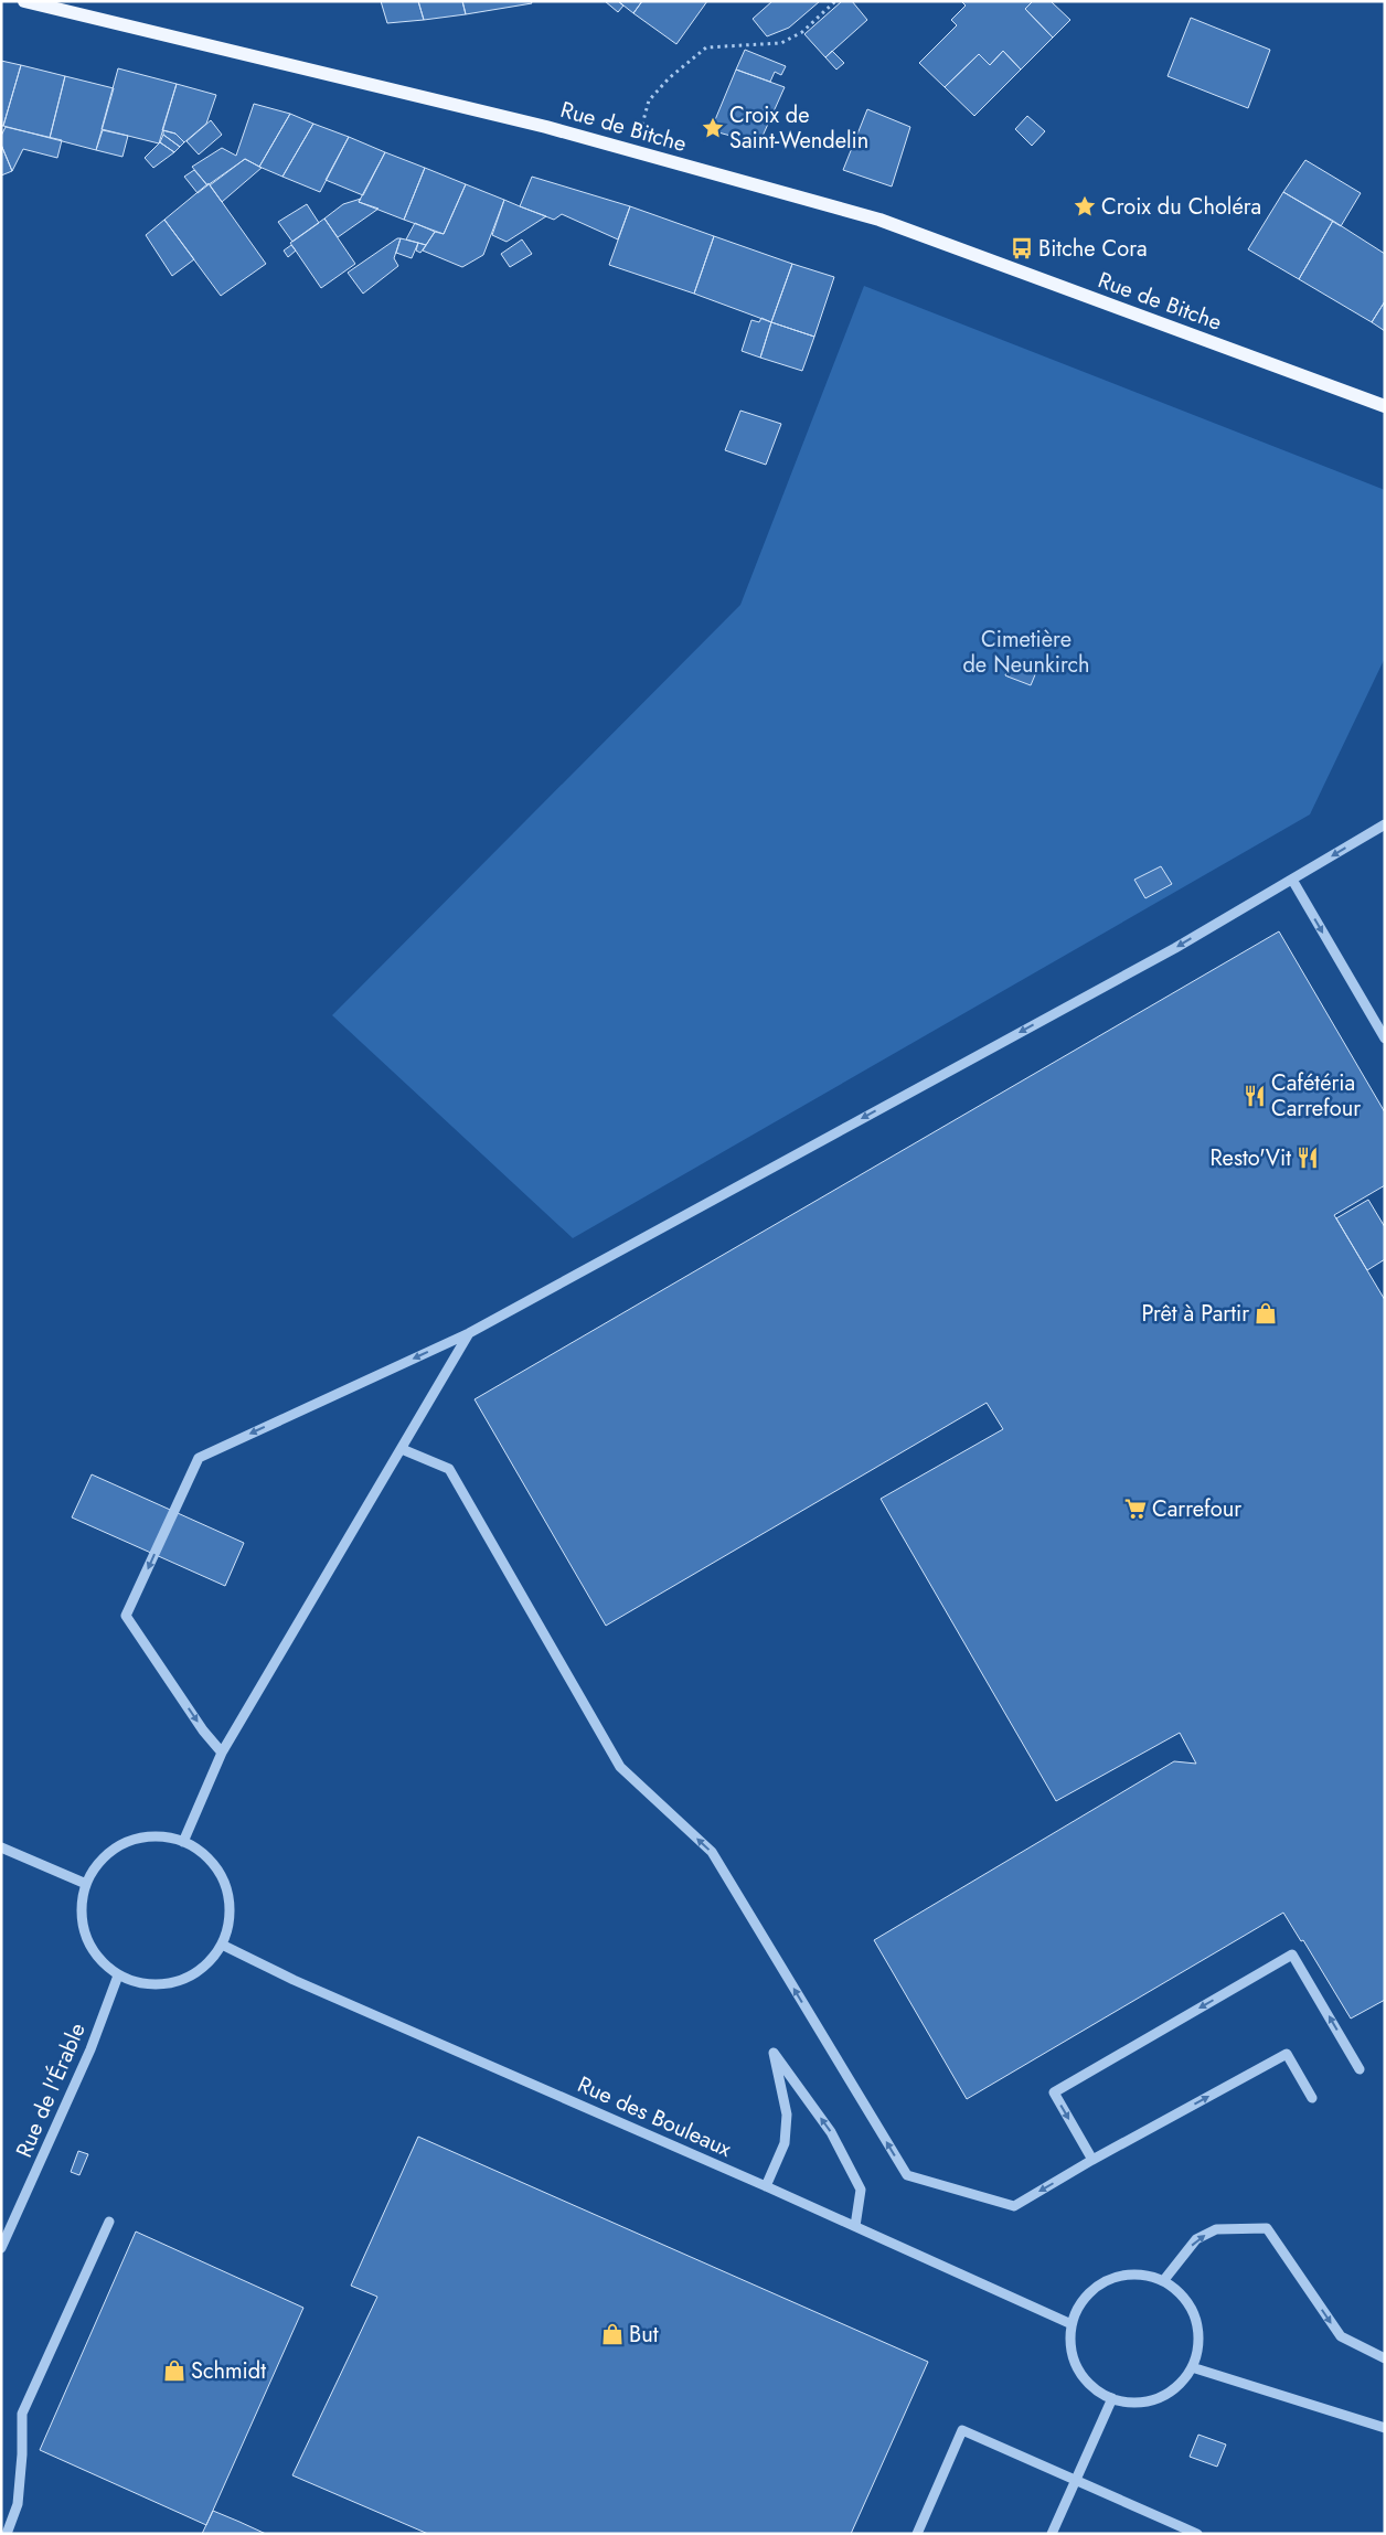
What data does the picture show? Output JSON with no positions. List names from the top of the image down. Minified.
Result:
{"streets":{"main road":["Rue de Bitche"],"street":["Rue de l'Érable","Rue des Bouleaux"]},"crossings":[["Rue de l'Érable","Rue des Bouleaux"]],"parks":["Cimetière de Neunkirch"],"places":{"place":["Croix de Saint-Wendelin","Croix du Choléra"],"bus stop":["Bitche Cora"],"restaurant":["Cafétéria Carrefour","Resto'Vit"],"shop":["Prêt à Partir","But","Schmidt"],"supermarket":["Carrefour"]}}
